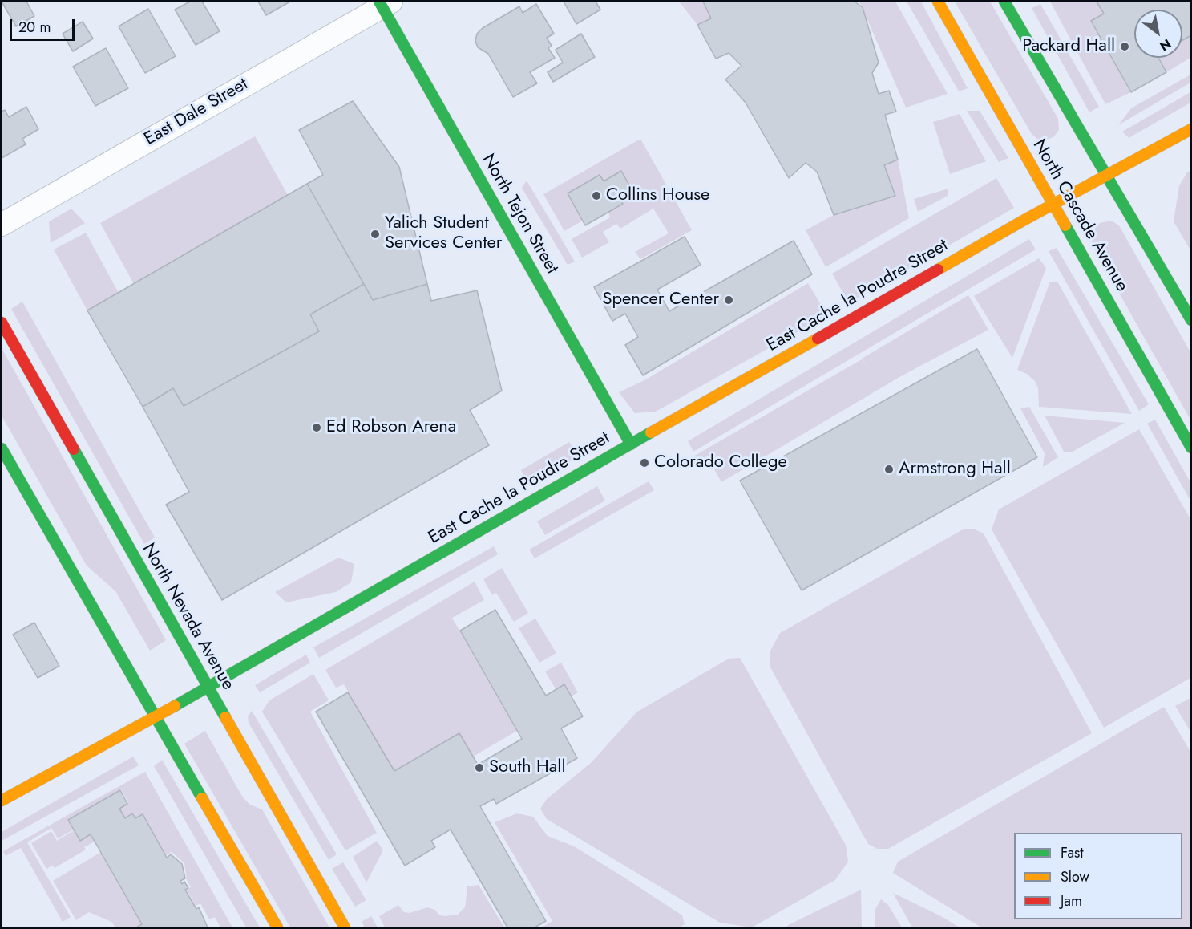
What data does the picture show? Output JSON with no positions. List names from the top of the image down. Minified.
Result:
{"streets":{"main road":["North Tejon Street","North Cascade Avenue","East Cache la Poudre Street","North Nevada Avenue"],"street":["East Dale Street"]},"crossings":[["East Dale Street","North Tejon Street"],["North Tejon Street","East Cache la Poudre Street"],["North Cascade Avenue","East Cache la Poudre Street"],["East Cache la Poudre Street","North Nevada Avenue"]],"places":["Packard Hall","Collins House","Yalich Student Services Center","Spencer Center","Ed Robson Arena","Colorado College","Armstrong Hall","South Hall"],"legend":["Fast","Slow","Jam"],"scale_bar":"20 m","north":"bottom right"}
